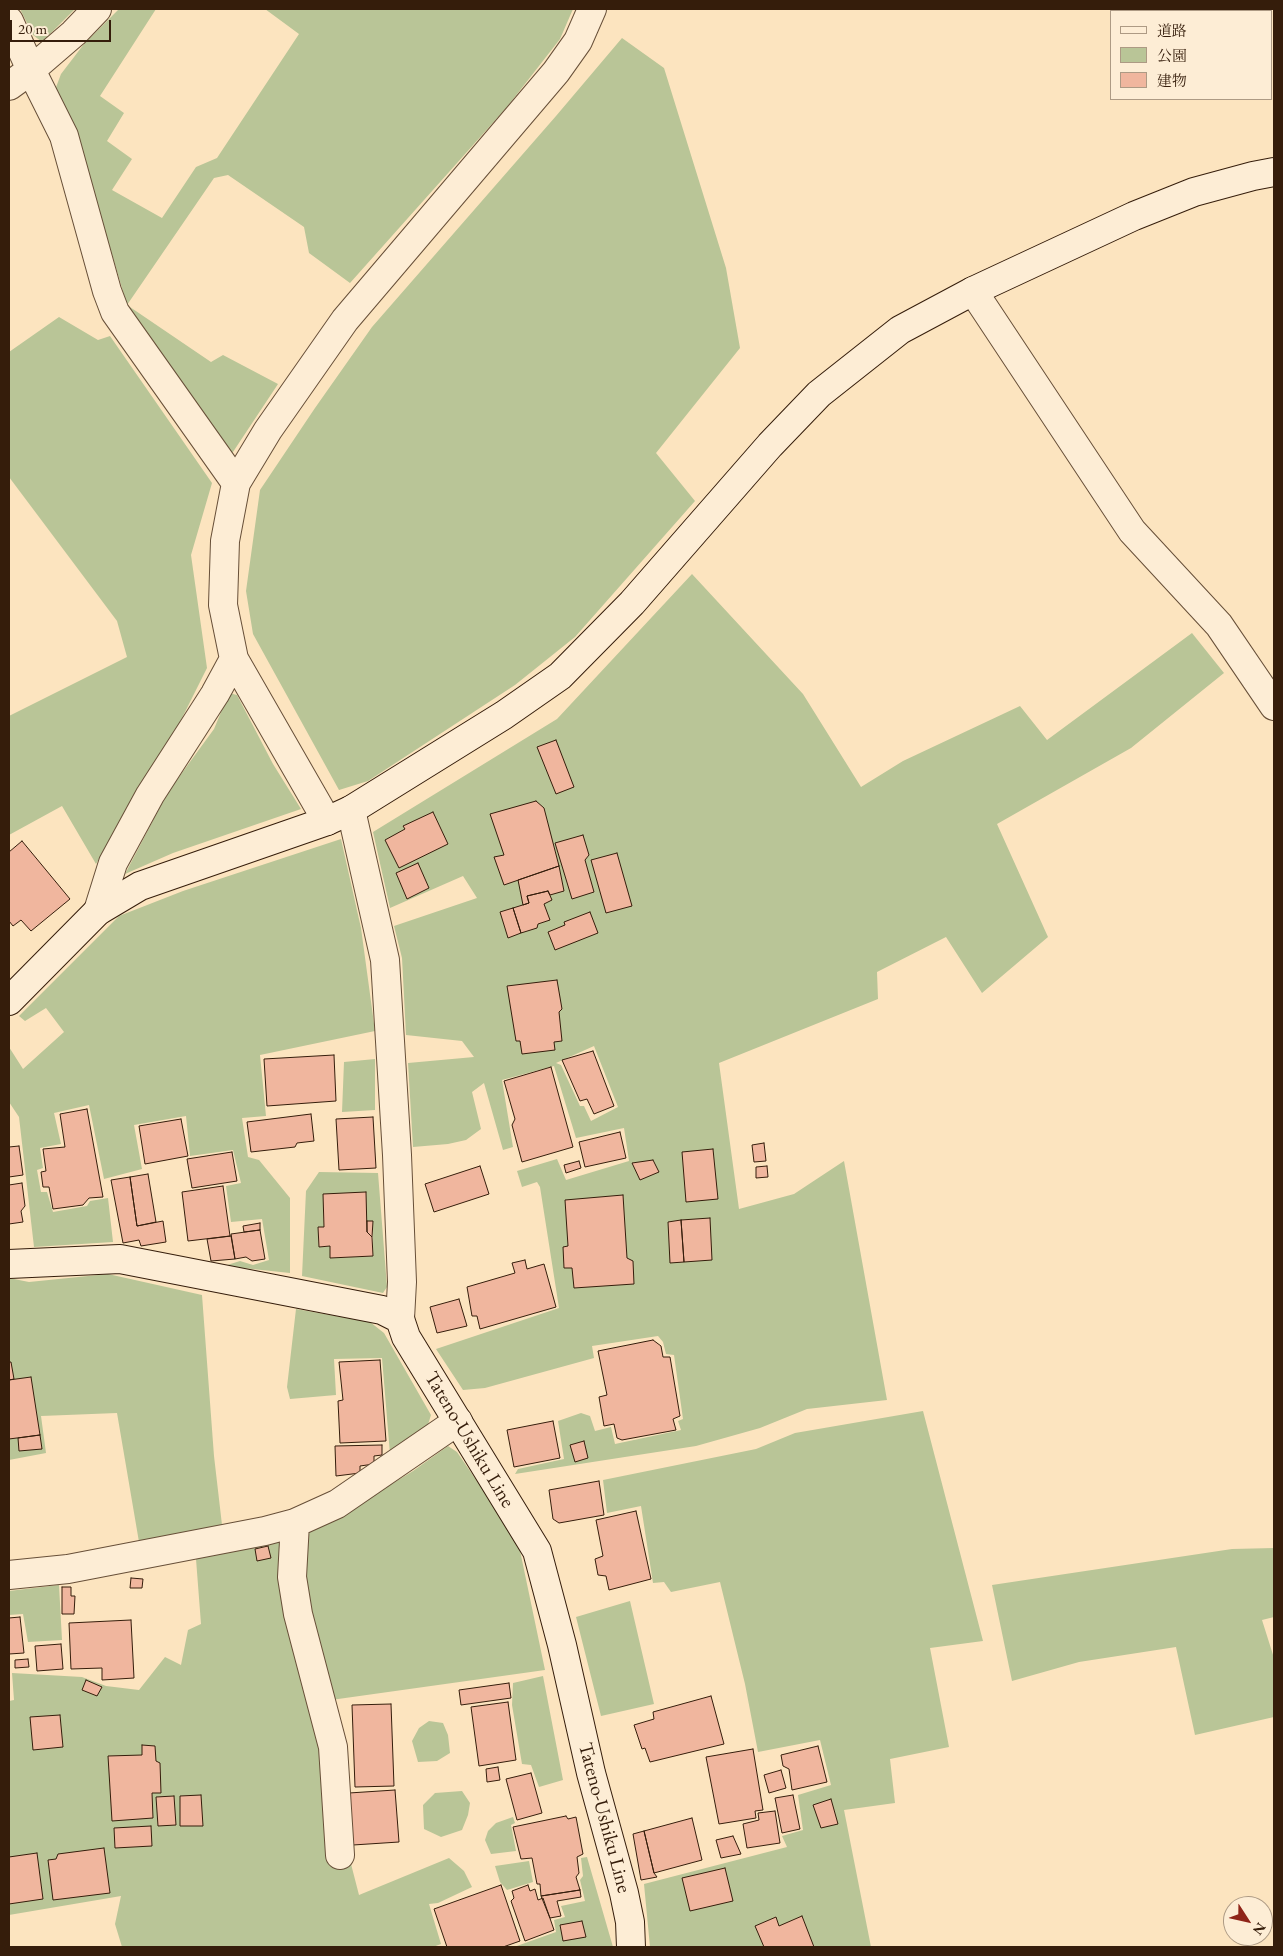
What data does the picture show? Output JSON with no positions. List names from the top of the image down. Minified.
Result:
{"streets":{"street":["Tateno-Ushiku Line"]},"legend":["道路","公園","建物"],"scale_bar":"20 m","north":"bottom right"}
